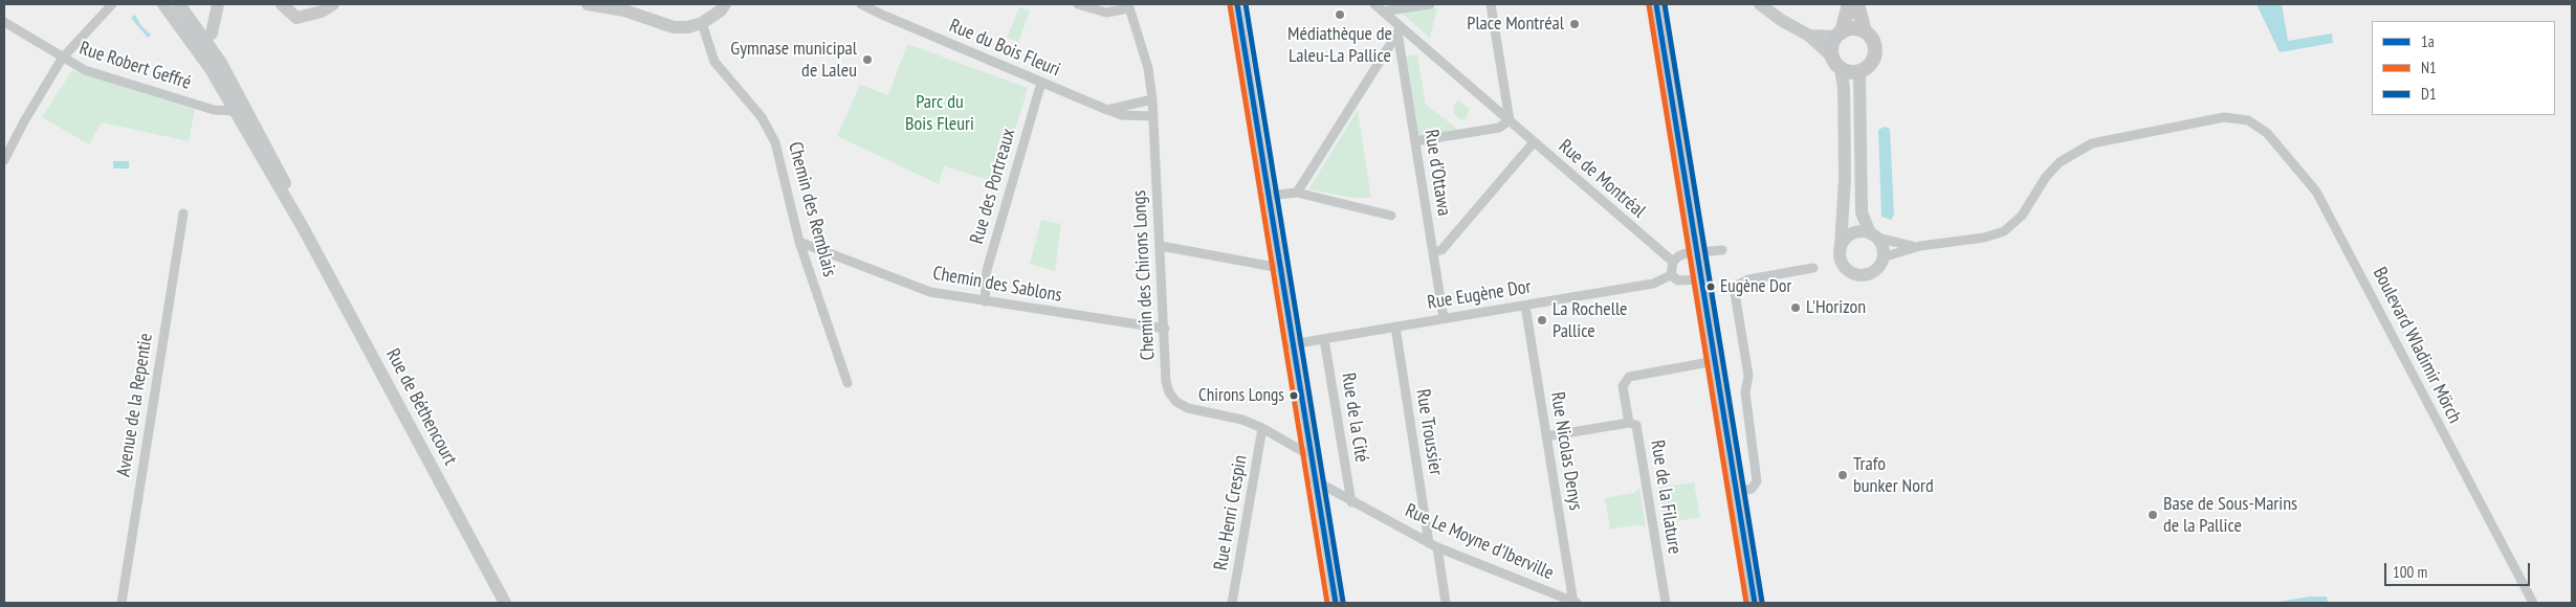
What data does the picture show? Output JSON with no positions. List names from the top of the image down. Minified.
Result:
{"streets":{"street":["Rue du Bois Fleuri","Rue Robert Geffré","Rue d'Ottawa","Rue de Montréal","Rue des Portreaux","Chemin des Remblais","Chemin des Chirons Longs","Chemin des Sablons","Rue Eugène Dor","Boulevard Wladimir Mörch","Avenue de la Repentie","Rue de Béthencourt","Rue de la Cité","Rue Troussier","Rue Nicolas Denys","Rue de la Filature","Rue Henri Crespin","Rue Le Moyne d'Iberville"]},"crossings":[["Rue du Bois Fleuri","Rue des Portreaux"],["Rue du Bois Fleuri","Chemin des Chirons Longs"],["Rue Robert Geffré","Rue de Béthencourt"],["Rue d'Ottawa","Rue de Montréal"],["Rue d'Ottawa","Rue Eugène Dor"],["Rue des Portreaux","Chemin des Sablons"],["Chemin des Remblais","Chemin des Sablons"],["Chemin des Chirons Longs","Chemin des Sablons"],["Chemin des Chirons Longs","Rue Henri Crespin"],["Rue Eugène Dor","Rue de la Cité"],["Rue Eugène Dor","Rue Troussier"],["Rue Eugène Dor","Rue Nicolas Denys"],["Rue de la Cité","Rue Le Moyne d'Iberville"],["Rue Troussier","Rue Le Moyne d'Iberville"],["Rue Nicolas Denys","Rue de la Filature"],["Rue Nicolas Denys","Rue Le Moyne d'Iberville"]],"parks":["Parc du Bois Fleuri"],"places":["Médiathèque de Laleu-La Pallice","Place Montréal","Gymnase municipal de Laleu","Eugène Dor","L'Horizon","La Rochelle Pallice","Chirons Longs","Trafo bunker Nord","Base de Sous-Marins de la Pallice"],"lines":["transit line 1a","transit line D1","transit line N1"],"legend":["1a","N1","D1"],"scale_bar":"100 m"}
